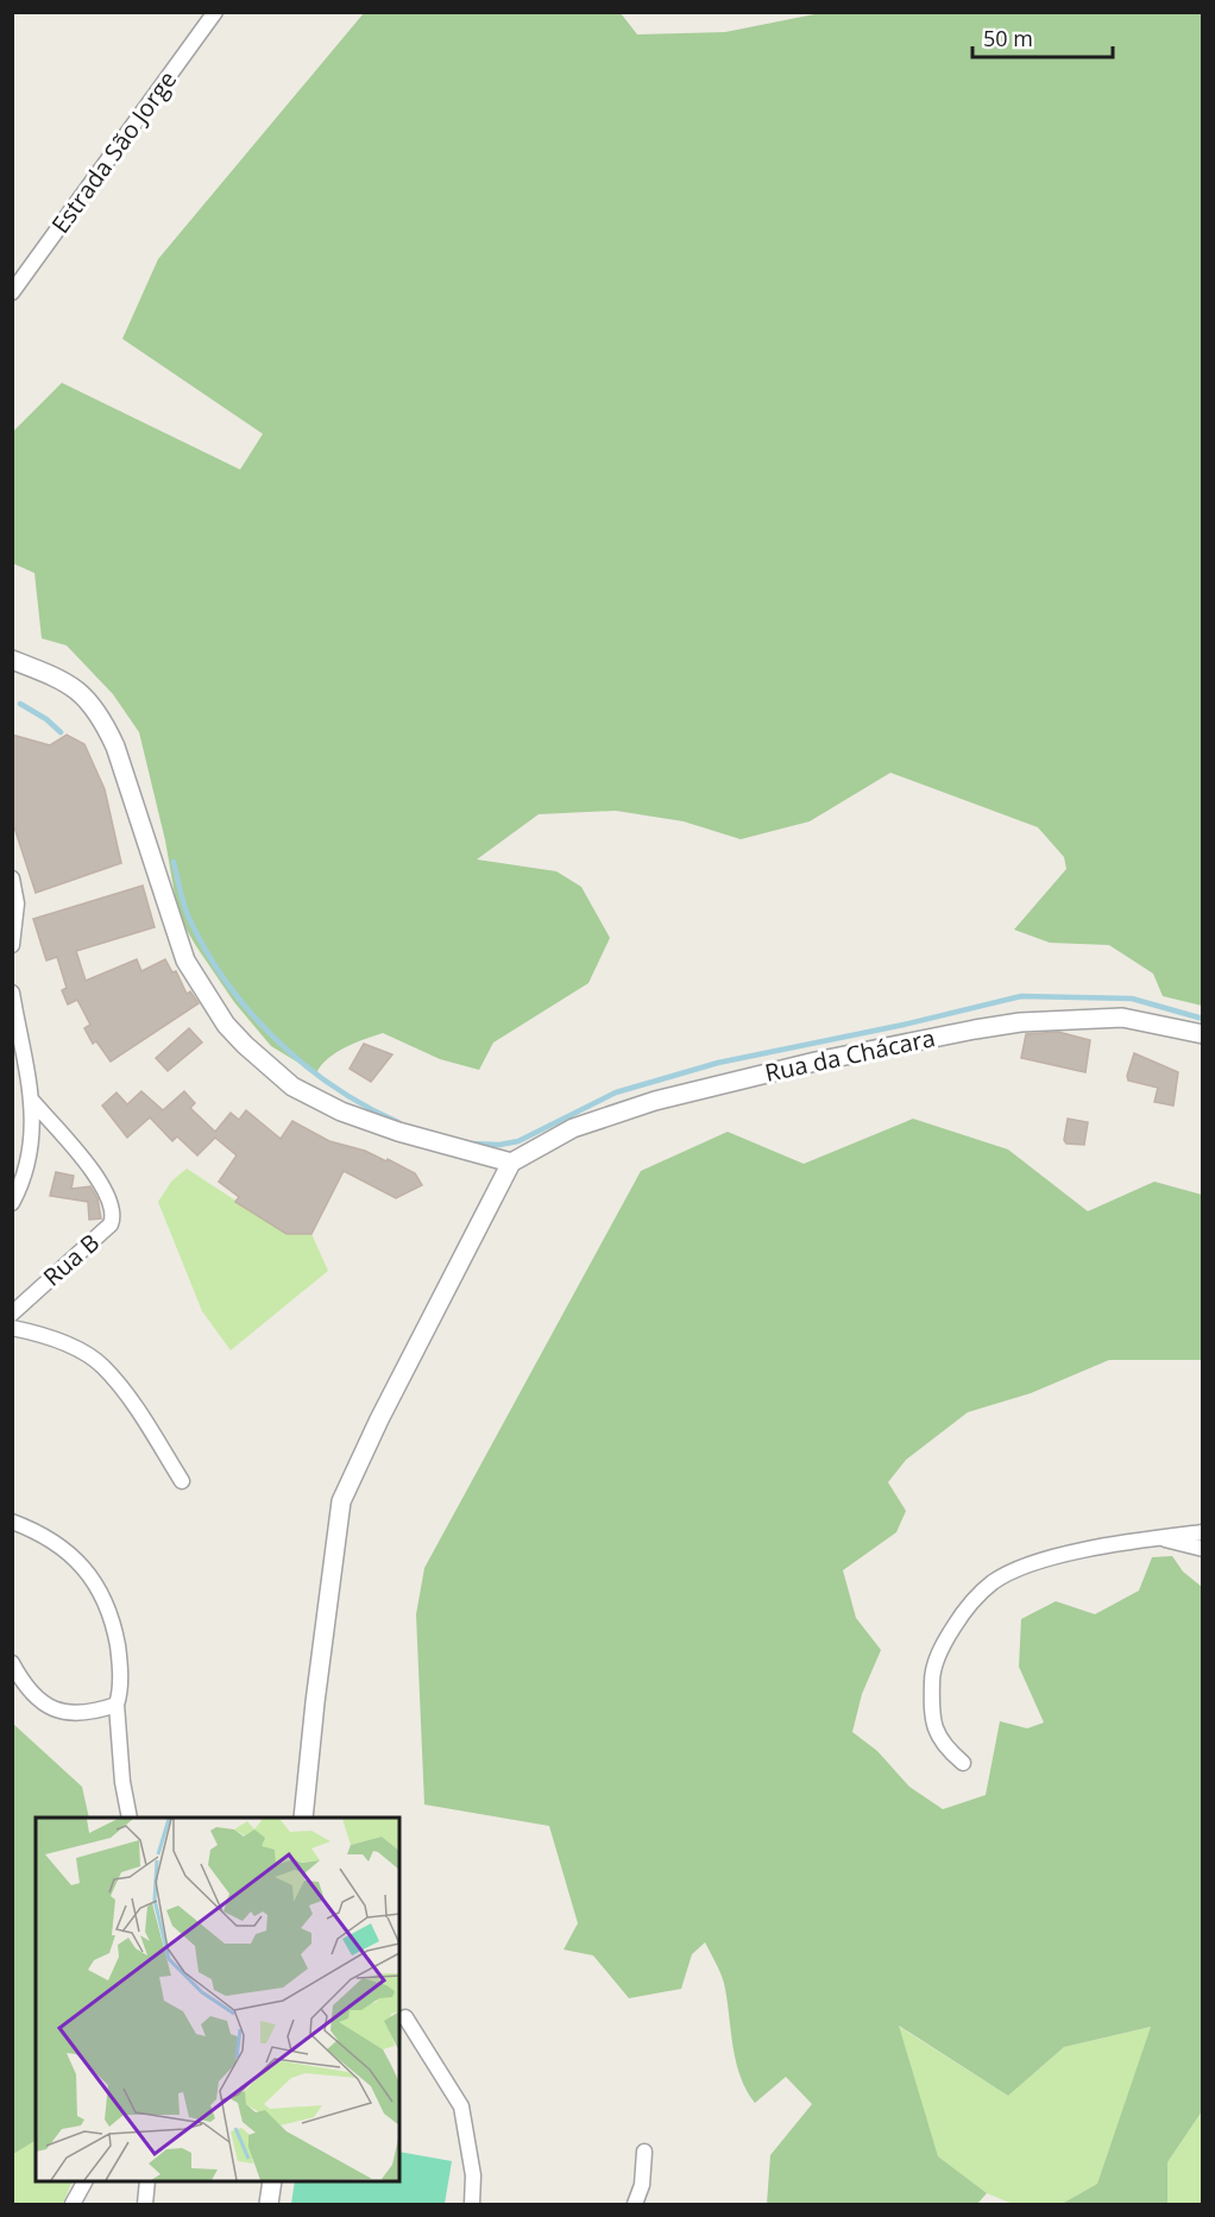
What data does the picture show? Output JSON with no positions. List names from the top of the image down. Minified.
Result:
{"streets":{"street":["Estrada São Jorge","Rua da Chácara","Rua B"]},"scale_bar":"50 m"}
